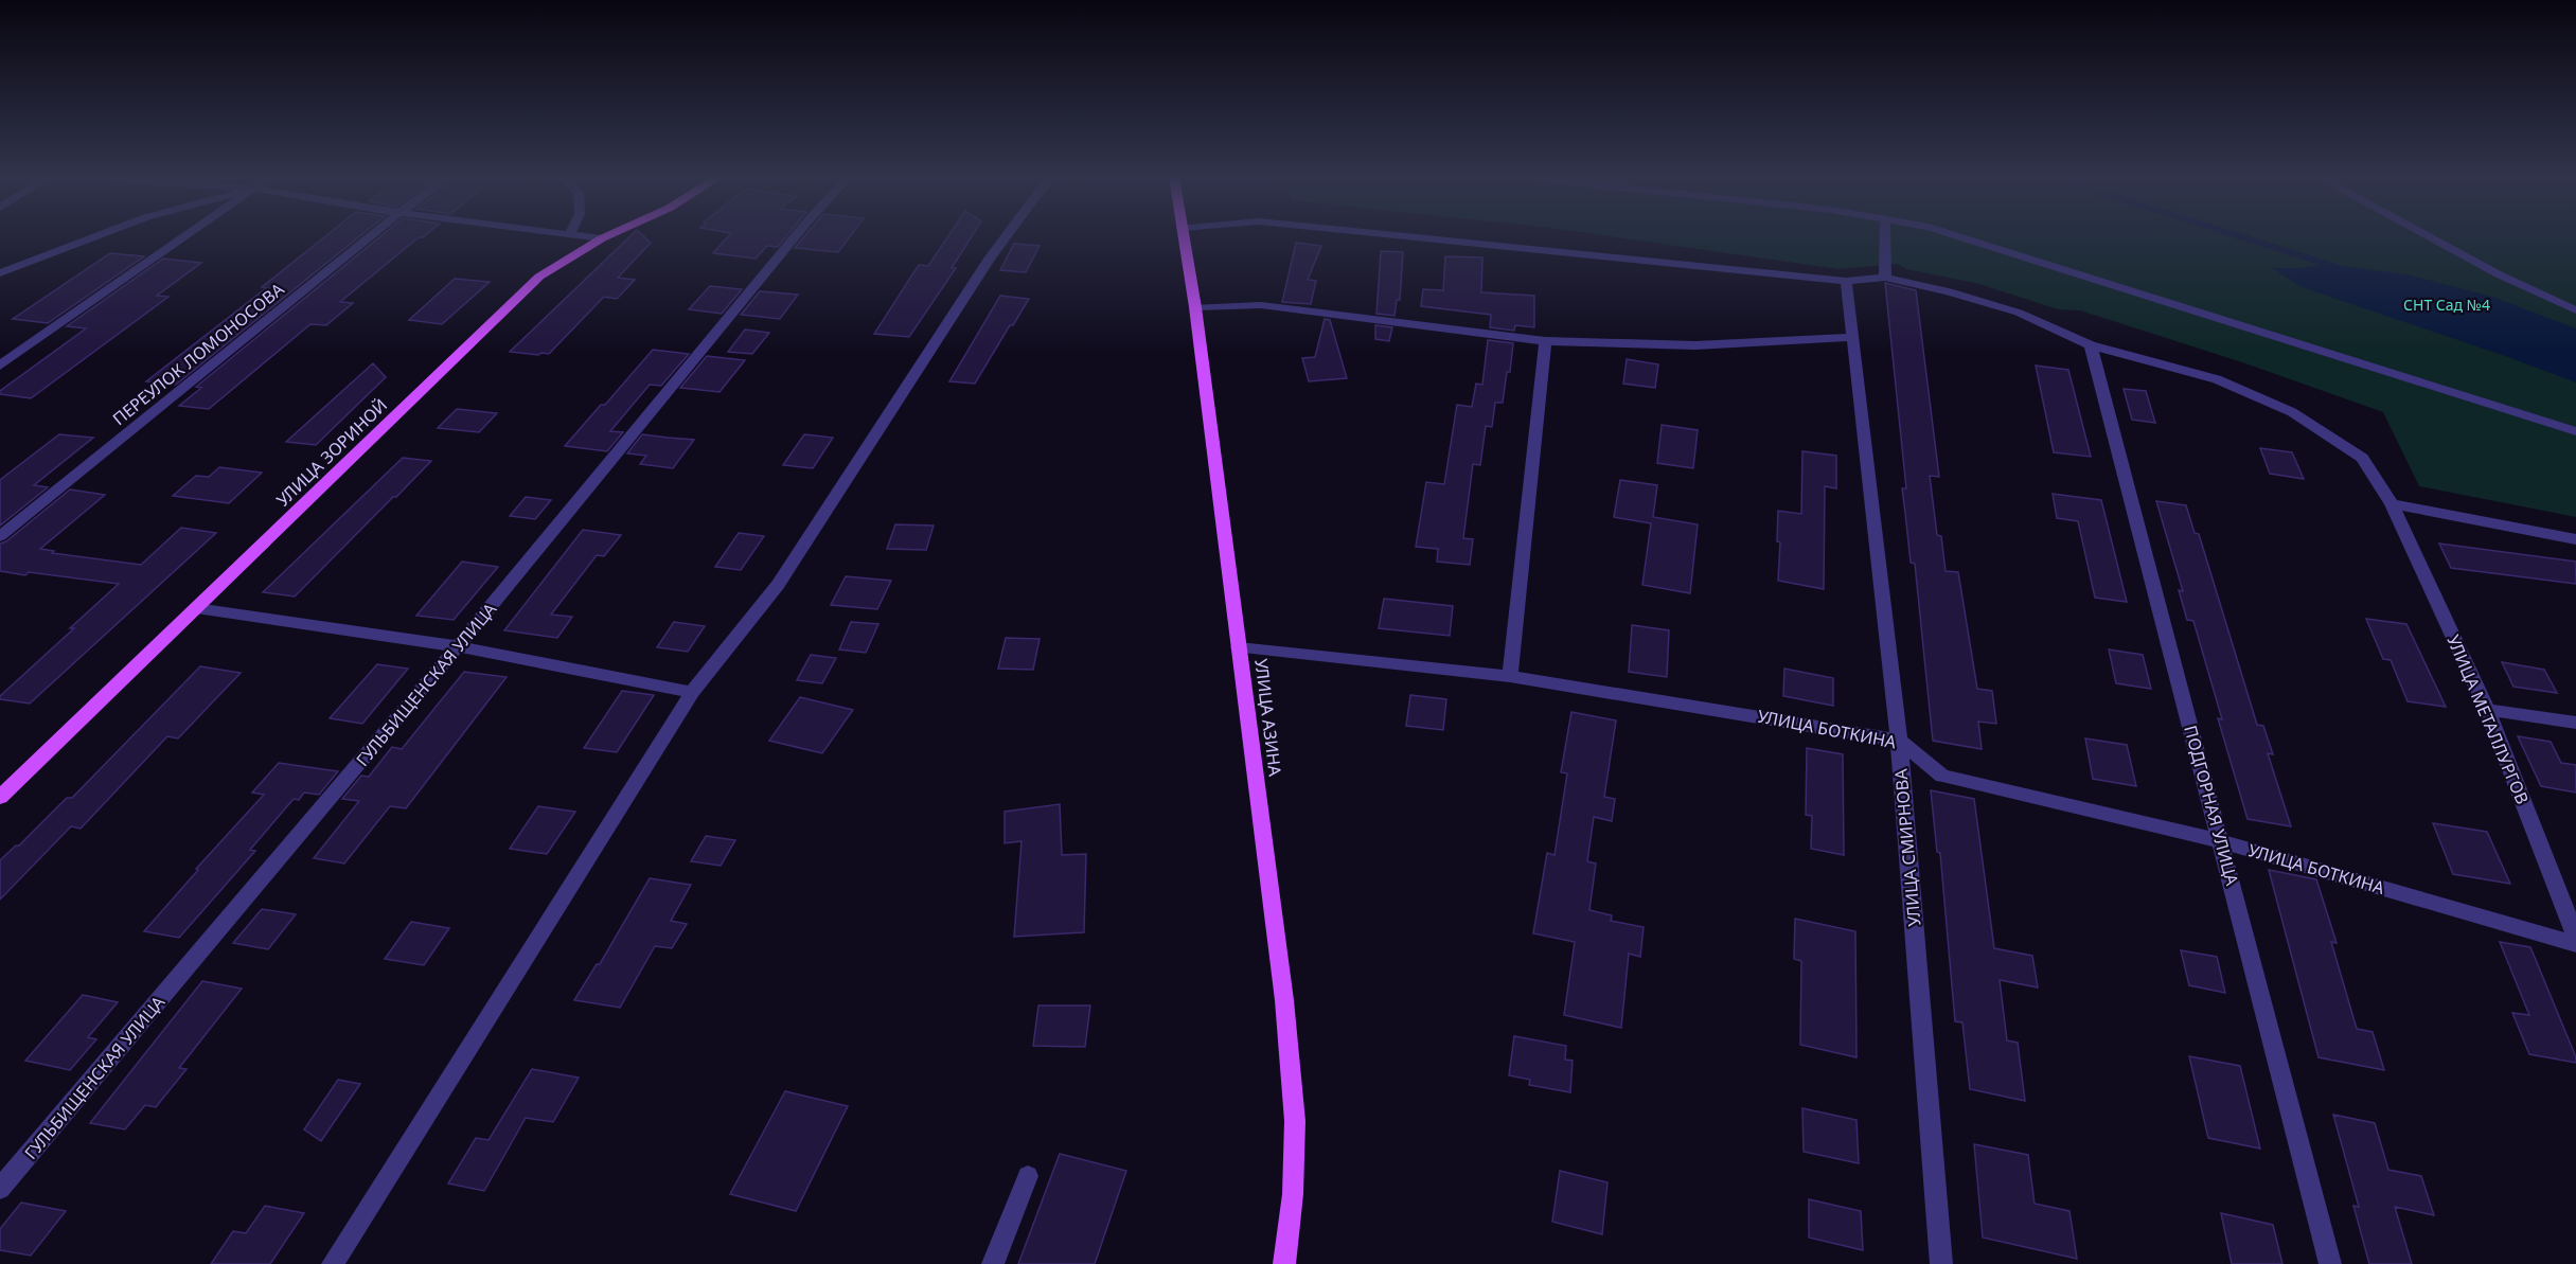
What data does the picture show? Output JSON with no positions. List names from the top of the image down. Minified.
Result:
{"streets":{"main road":["УЛИЦА ЗОРИНОЙ","УЛИЦА АЗИНА"],"street":["ПЕРЕУЛОК ЛОМОНОСОВА","ГУЛЬБИЩЕНСКАЯ УЛИЦА","УЛИЦА МЕТАЛЛУРГОВ","УЛИЦА БОТКИНА","ПОДГОРНАЯ УЛИЦА","УЛИЦА СМИРНОВА"]},"crossings":[["УЛИЦА АЗИНА","УЛИЦА БОТКИНА"],["УЛИЦА МЕТАЛЛУРГОВ","ПОДГОРНАЯ УЛИЦА"],["УЛИЦА МЕТАЛЛУРГОВ","УЛИЦА СМИРНОВА"],["УЛИЦА БОТКИНА","ПОДГОРНАЯ УЛИЦА"],["УЛИЦА БОТКИНА","УЛИЦА СМИРНОВА"]],"parks":["СНТ Сад №4"]}
